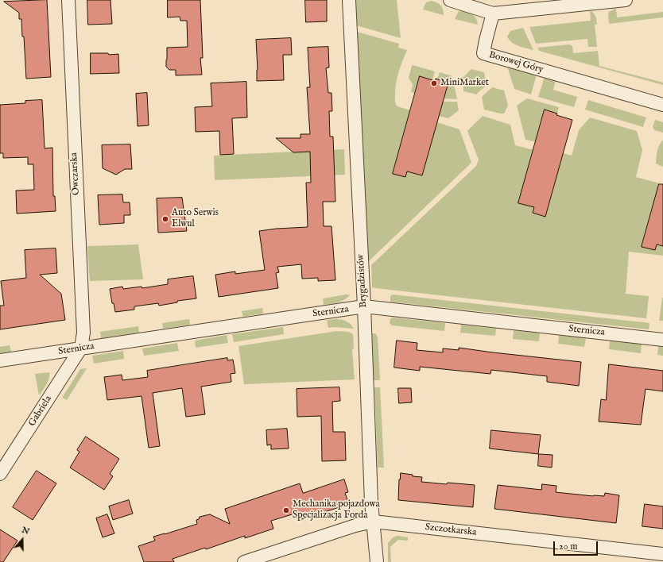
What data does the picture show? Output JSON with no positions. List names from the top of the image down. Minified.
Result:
{"streets":{"street":["Borowej Góry","Owczarska","Brygadzistów","Sternicza","Gabriela","Szczotkarska"]},"crossings":[["Owczarska","Sternicza"],["Owczarska","Gabriela"],["Brygadzistów","Sternicza"],["Brygadzistów","Szczotkarska"],["Sternicza","Gabriela"]],"places":["MiniMarket","Auto Serwis Elwul","Mechanika pojazdowa Specjalizacja Forda"],"scale_bar":"20 m","north":"top"}
